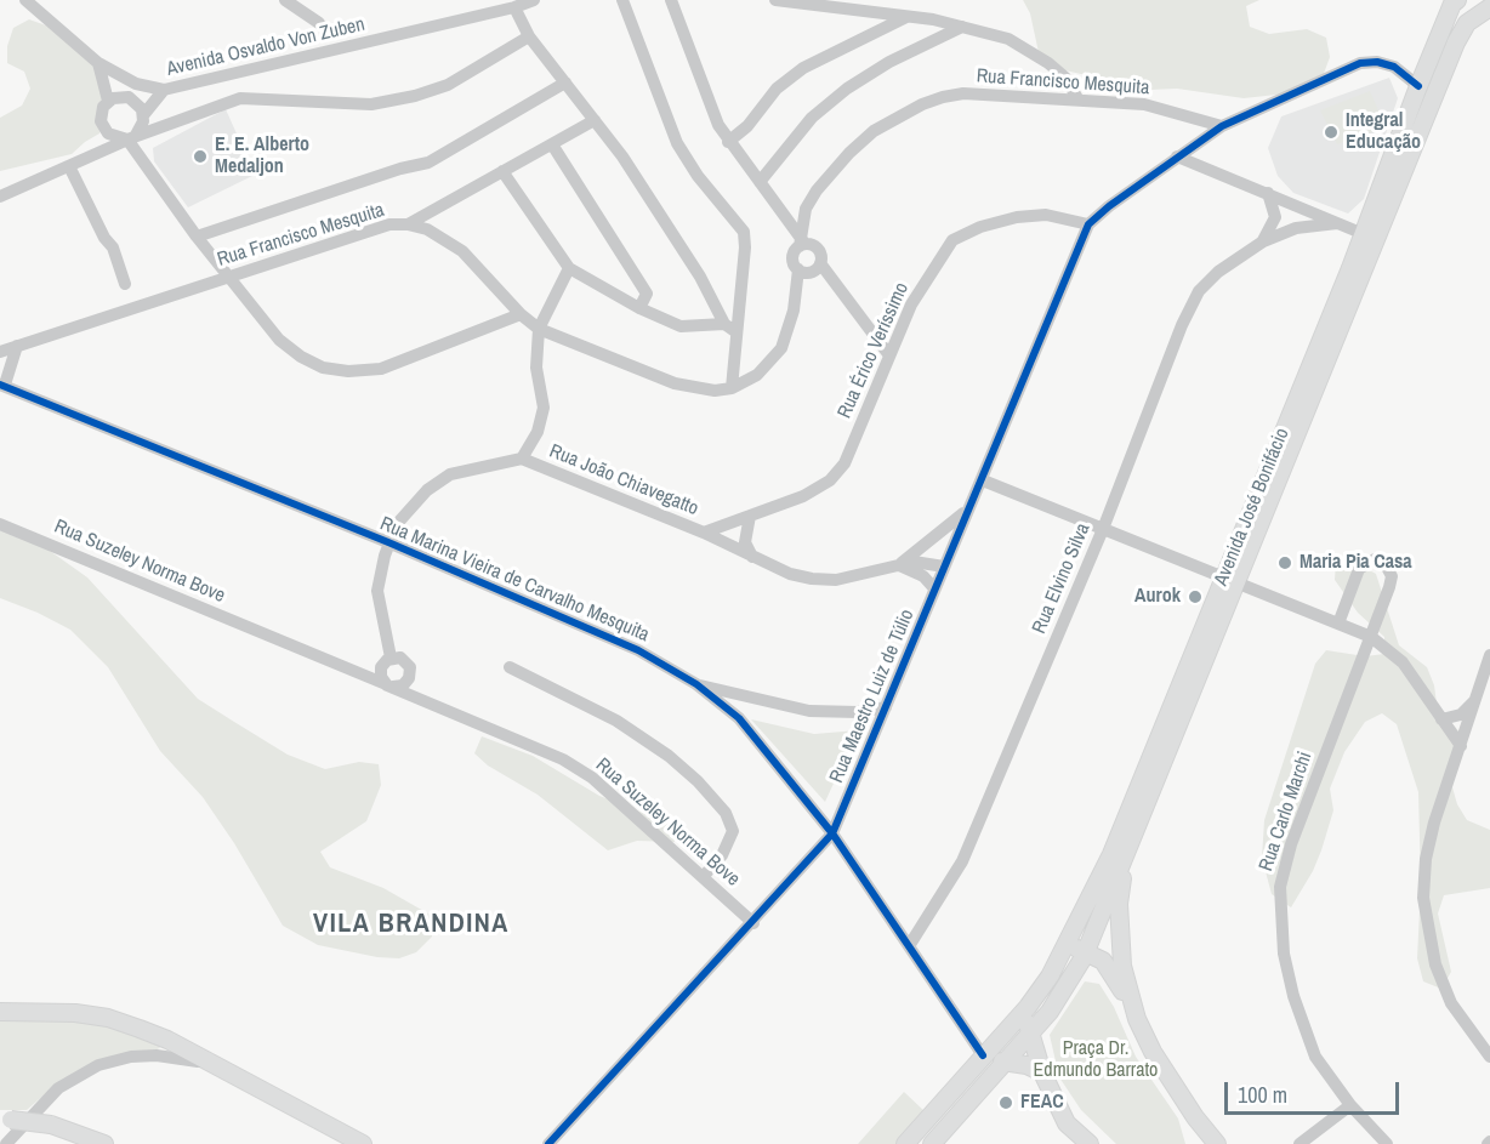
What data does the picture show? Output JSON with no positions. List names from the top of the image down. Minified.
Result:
{"streets":{"main road":["Avenida José Bonifácio"],"street":["Avenida Osvaldo Von Zuben","Rua Francisco Mesquita","Rua Érico Veríssimo","Rua João Chiavegatto","Rua Suzeley Norma Bove","Rua Elvino Silva","Rua Marina Vieira de Carvalho Mesquita","Rua Maestro Luiz de Túlio","Rua Carlo Marchi"]},"crossings":[["Rua Érico Veríssimo","Rua João Chiavegatto"],["Rua Érico Veríssimo","Rua Maestro Luiz de Túlio"],["Rua João Chiavegatto","Rua Suzeley Norma Bove"],["Rua João Chiavegatto","Rua Marina Vieira de Carvalho Mesquita"],["Rua João Chiavegatto","Rua Maestro Luiz de Túlio"],["Avenida José Bonifácio","Rua Marina Vieira de Carvalho Mesquita"],["Rua Suzeley Norma Bove","Rua Maestro Luiz de Túlio"],["Rua Elvino Silva","Rua Marina Vieira de Carvalho Mesquita"],["Rua Marina Vieira de Carvalho Mesquita","Rua Maestro Luiz de Túlio"]],"districts":["VILA BRANDINA"],"parks":["Praça Dr. Edmundo Barrato"],"places":["Integral Educação","E. E. Alberto Medaljon","Maria Pia Casa","Aurok","FEAC"],"scale_bar":"100 m"}
